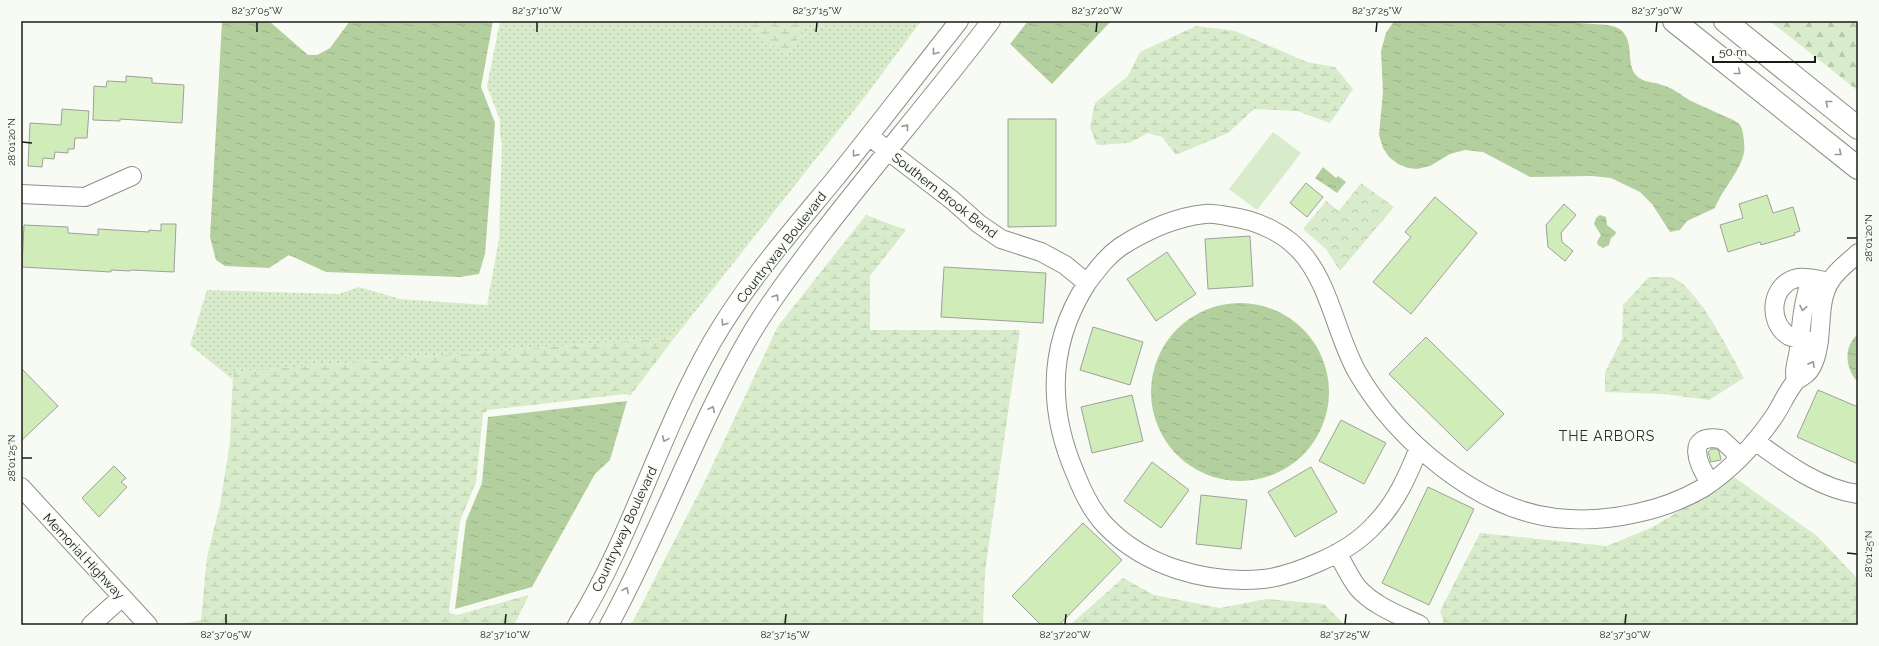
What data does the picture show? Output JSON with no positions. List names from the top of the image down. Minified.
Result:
{"streets":{"street":["Southern Brook Bend","Countryway Boulevard","Memorial Highway"]},"crossings":[["Southern Brook Bend","Countryway Boulevard"]],"districts":["THE ARBORS"],"scale_bar":"50 m","coordinates":["82°37'05\"W","82°37'10\"W","82°37'15\"W","82°37'20\"W","82°37'25\"W","82°37'30\"W","28°01'20\"N","28°01'25\"N"]}
